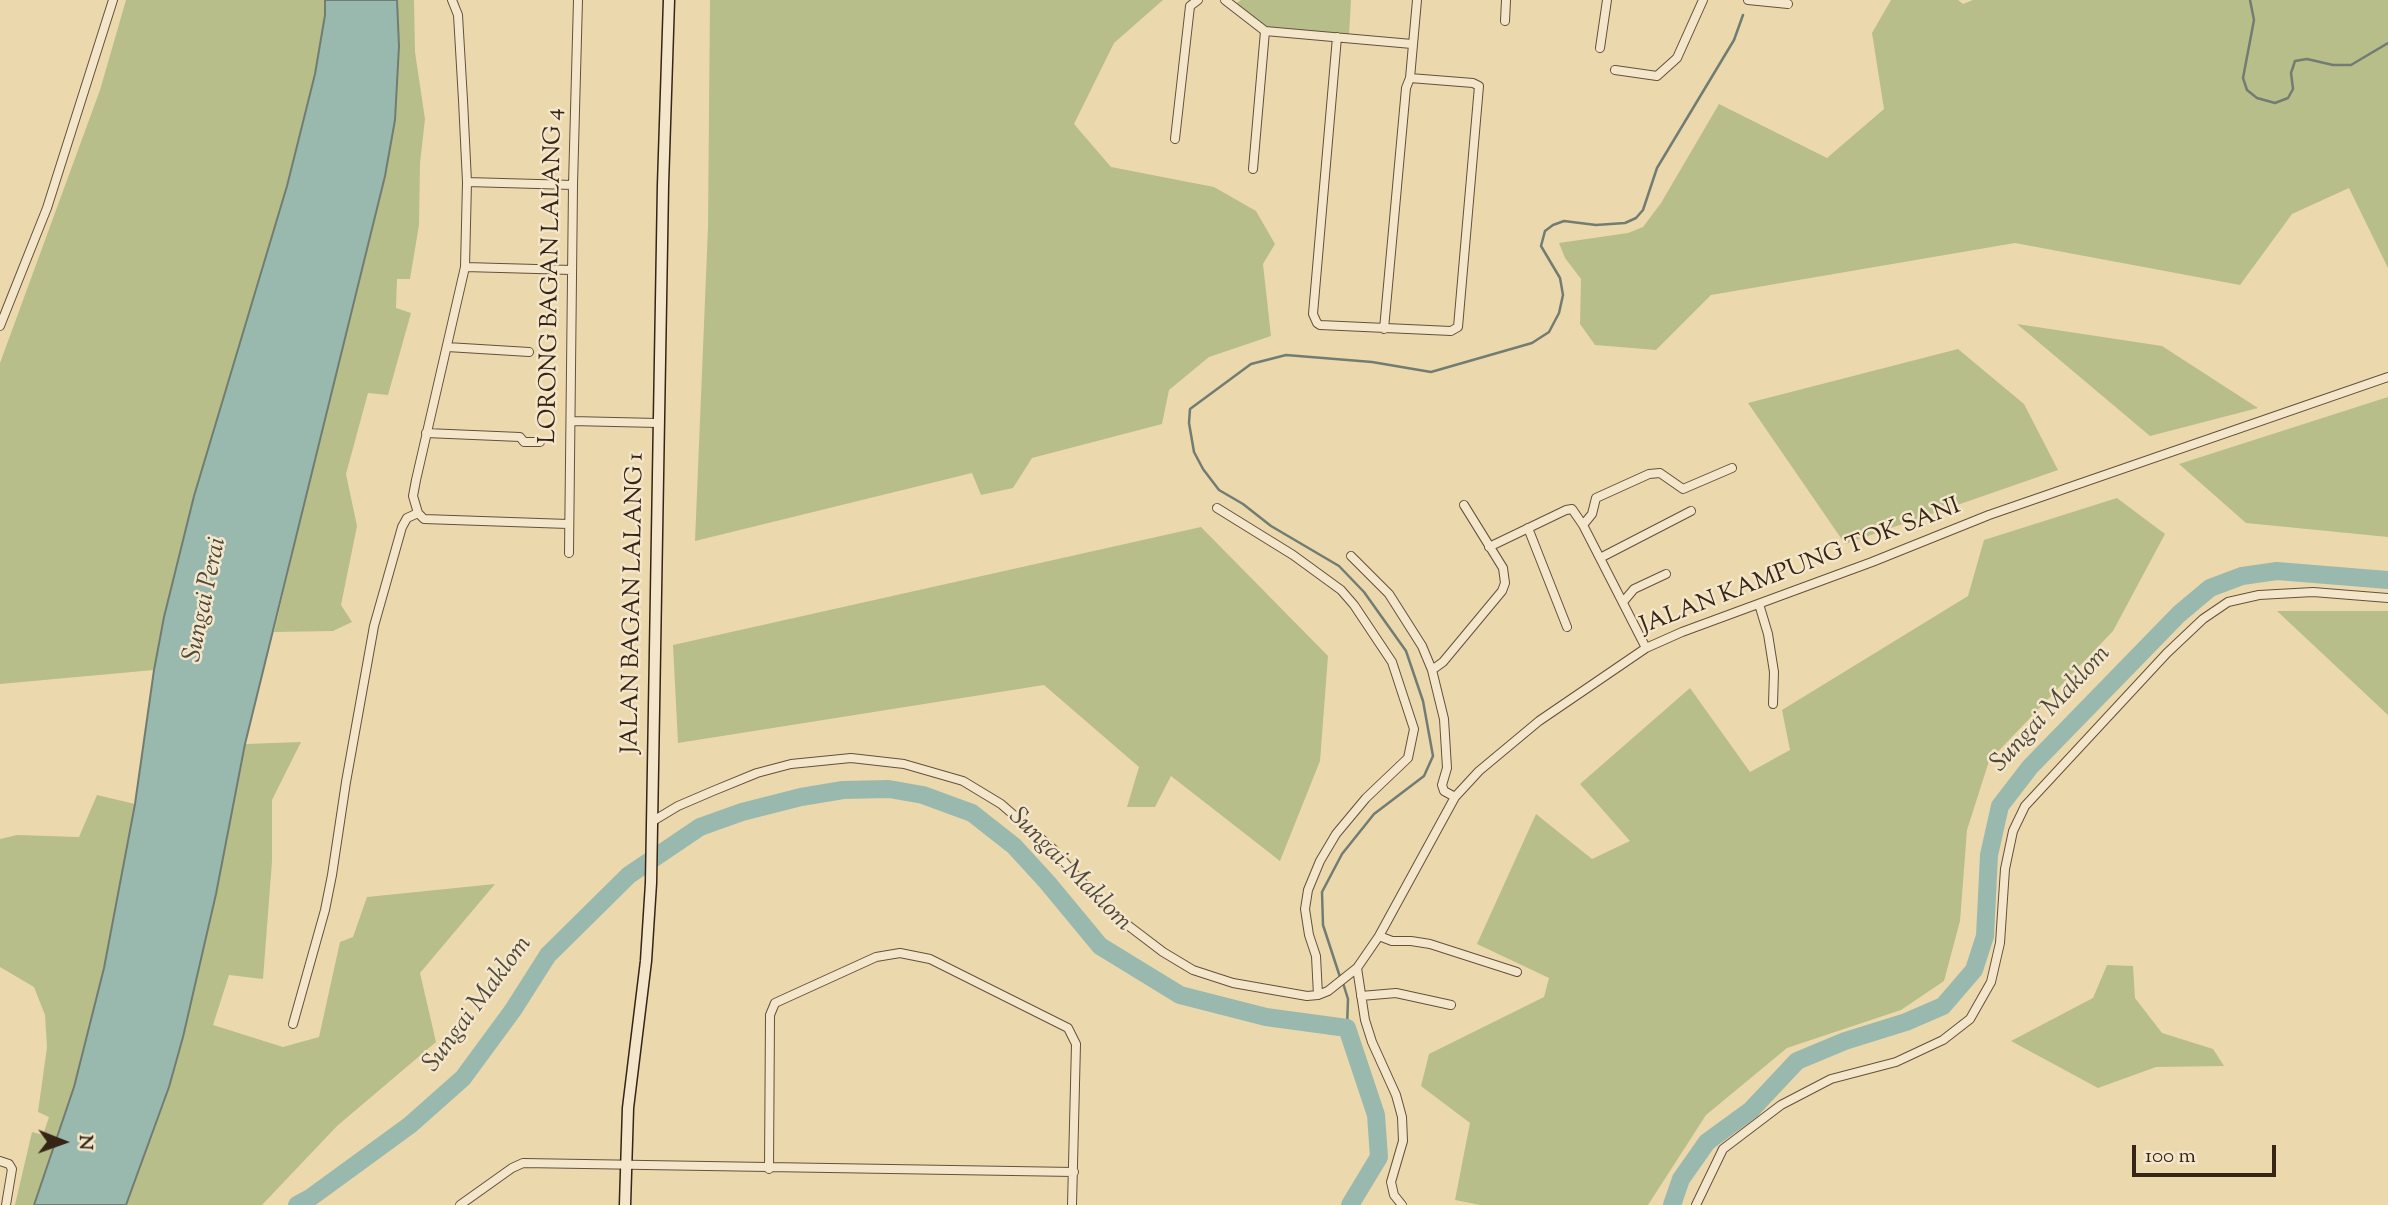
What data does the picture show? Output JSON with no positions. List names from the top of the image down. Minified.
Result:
{"streets":{"main road":["JALAN BAGAN LALANG 1"],"street":["LORONG BAGAN LALANG 4","JALAN KAMPUNG TOK SANI"]},"water":["Sungai Perai","Sungai Maklom"],"scale_bar":"100 m","north":"right"}
